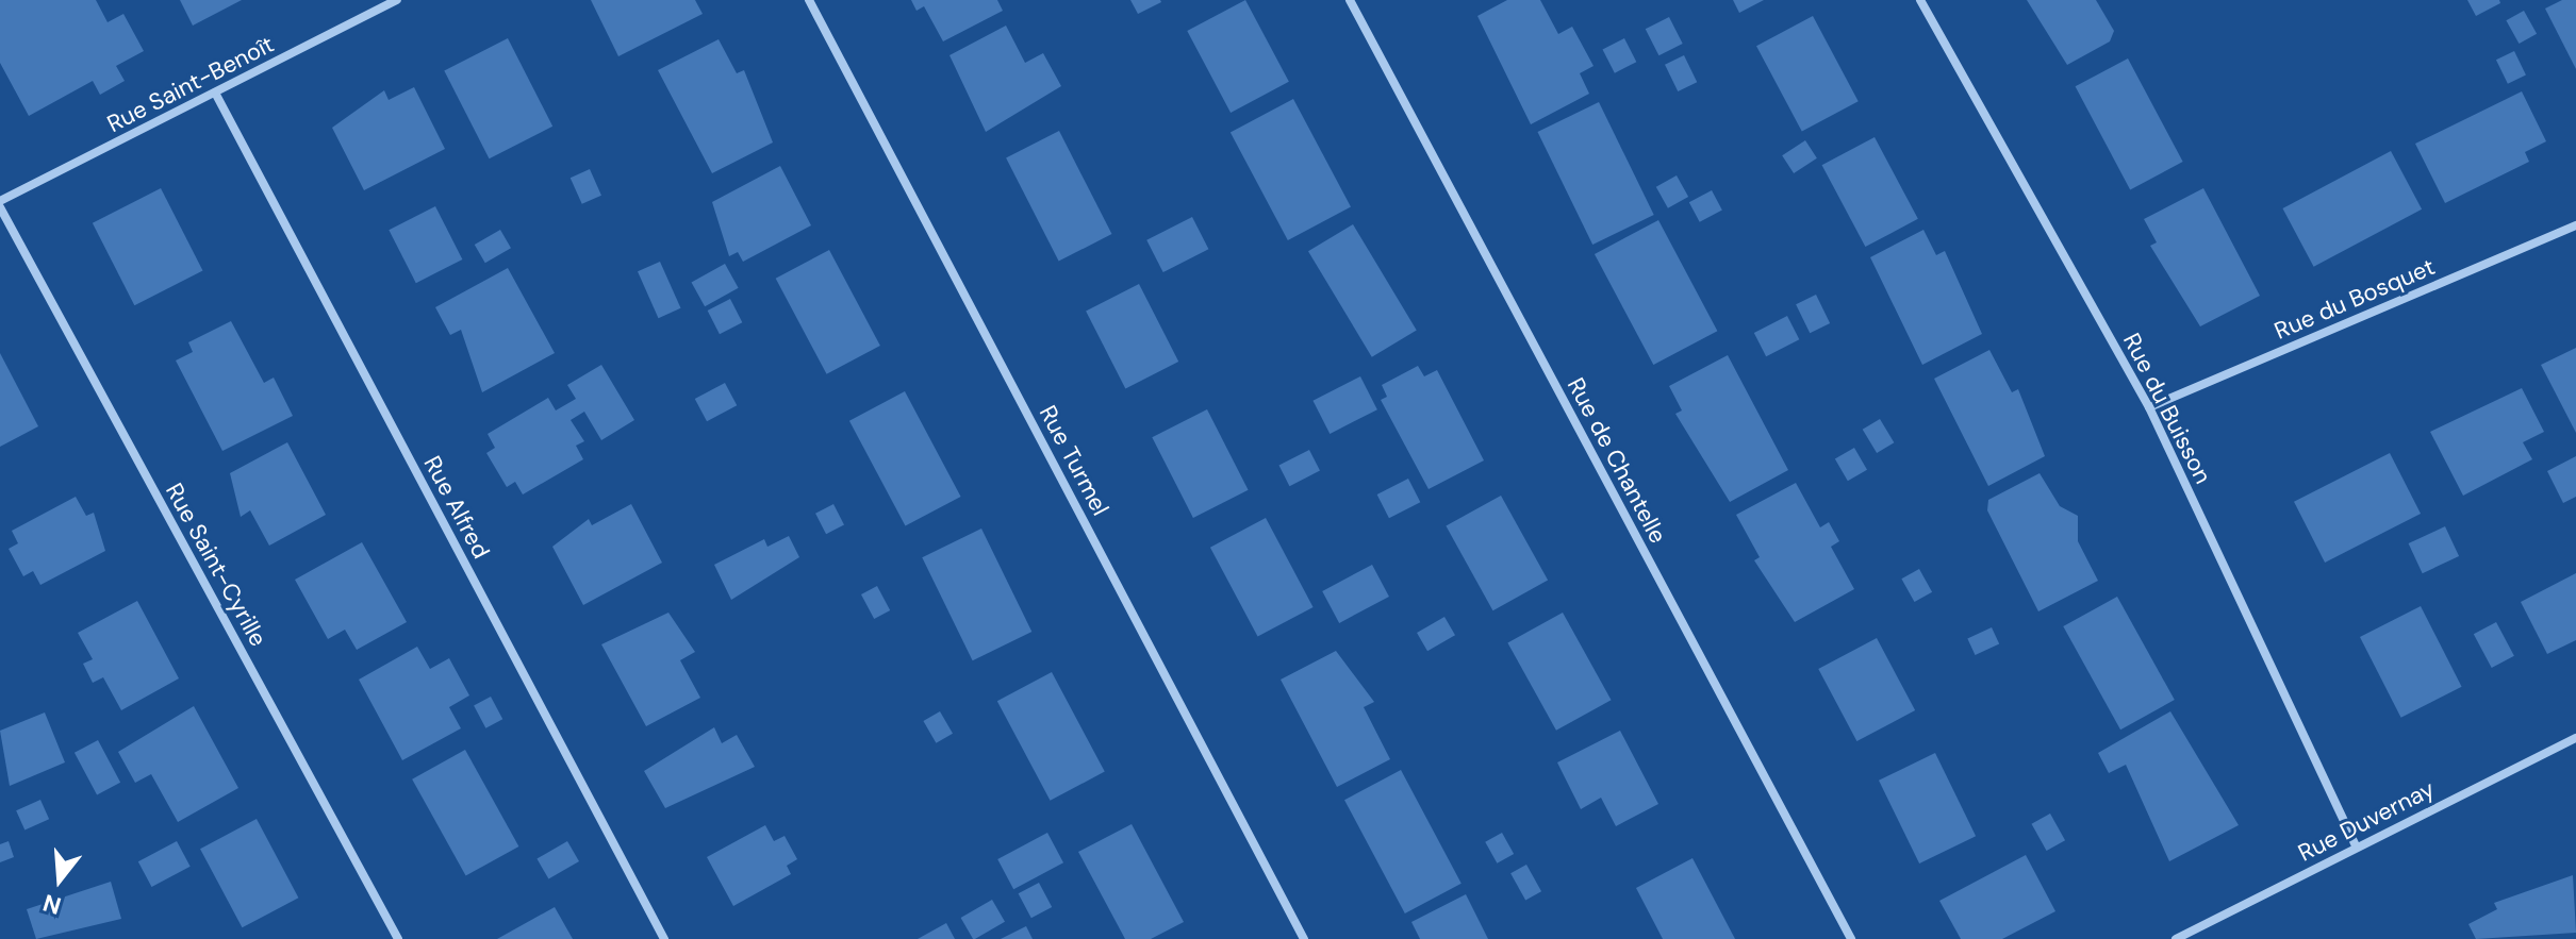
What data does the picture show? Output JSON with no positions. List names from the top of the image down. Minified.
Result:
{"streets":{"street":["Rue Saint-Benoît","Rue du Bosquet","Rue du Buisson","Rue Turmel","Rue de Chantelle","Rue Alfred","Rue Saint-Cyrille","Rue Duvernay"]},"crossings":[["Rue Saint-Benoît","Rue Alfred"],["Rue Saint-Benoît","Rue Saint-Cyrille"],["Rue du Bosquet","Rue du Buisson"],["Rue du Buisson","Rue Duvernay"]],"north":"bottom"}
